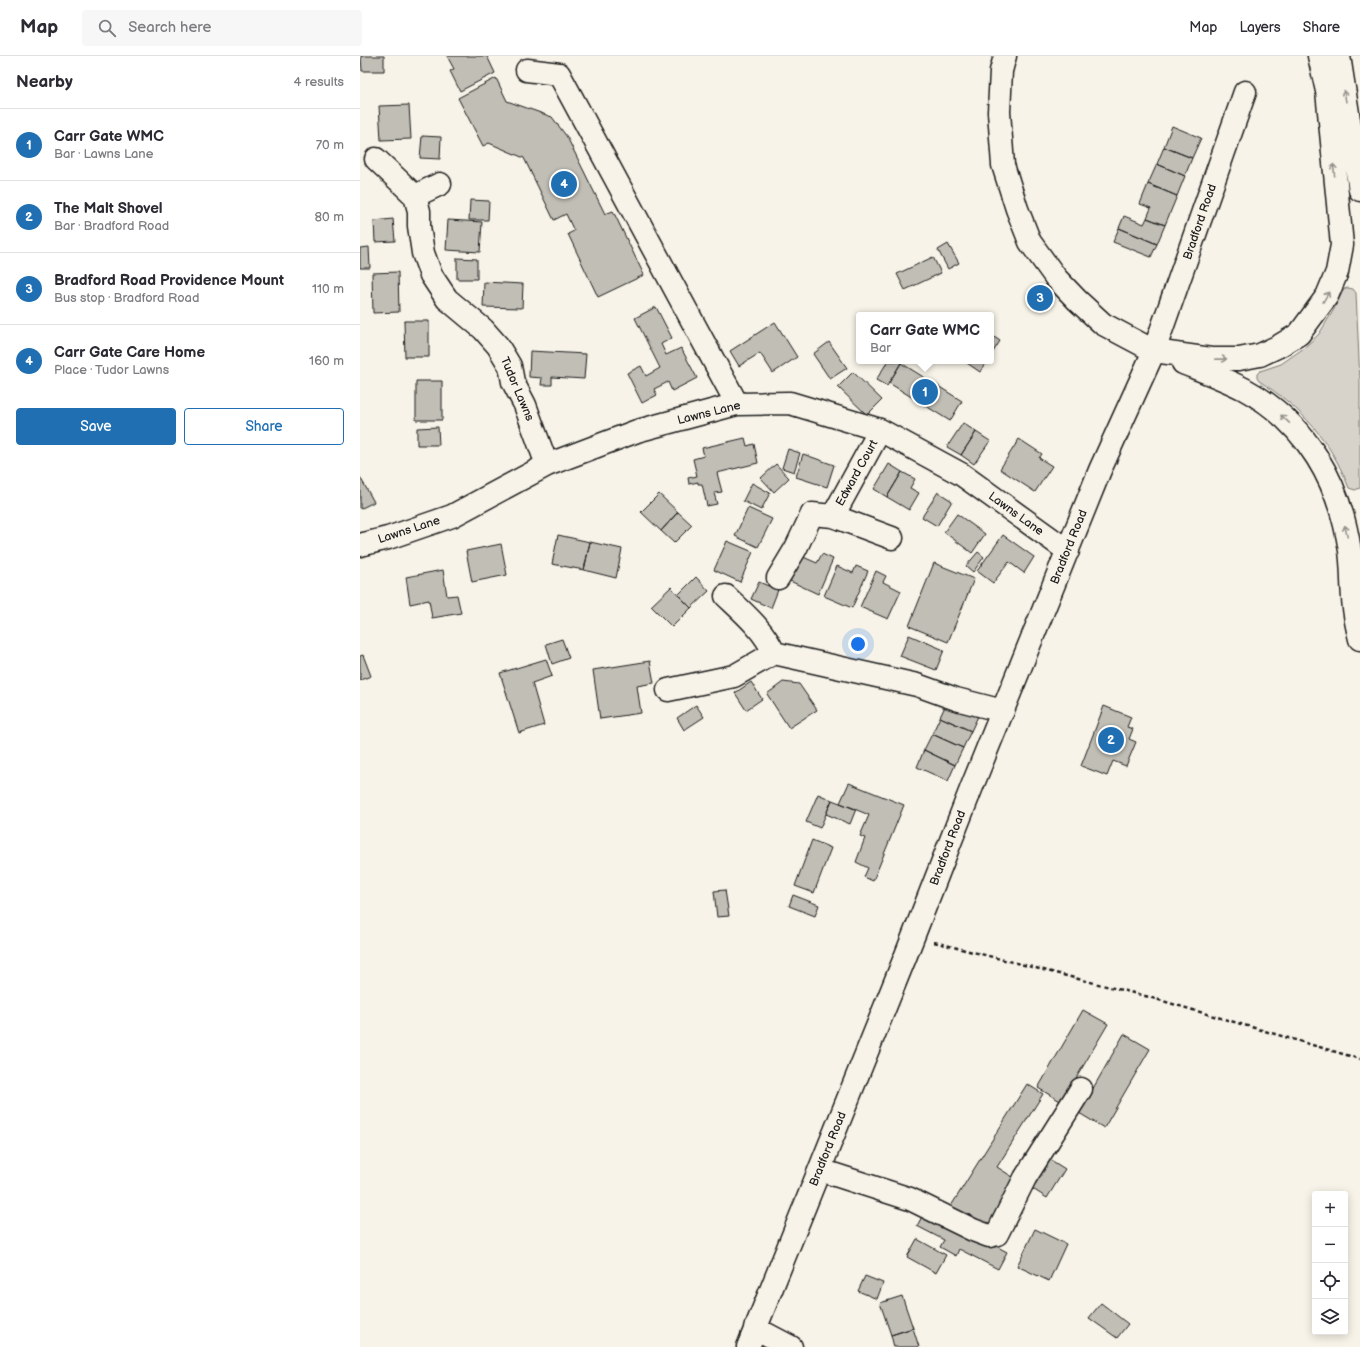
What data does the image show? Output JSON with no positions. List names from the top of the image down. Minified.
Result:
{"streets":{"main road":["Bradford Road","Tudor Lawns","Lawns Lane","Edward Court"]},"crossings":[["Bradford Road","Lawns Lane"],["Tudor Lawns","Lawns Lane"],["Lawns Lane","Edward Court"]],"page":{"header":"Map","search":"Search here","nav":["Map","Layers","Share"],"heading":["Nearby","4 results"],"list":[{"mark":"1","name":"Carr Gate WMC","note":"Bar · Lawns Lane","value":"70 m"},{"mark":"2","name":"The Malt Shovel","note":"Bar · Bradford Road","value":"80 m"},{"mark":"3","name":"Bradford Road Providence Mount","note":"Bus stop · Bradford Road","value":"110 m"},{"mark":"4","name":"Carr Gate Care Home","note":"Place · Tudor Lawns","value":"160 m"}],"pins":["4","3","1","2"],"popup":["Carr Gate WMC","Bar"],"buttons":["Save","Share"],"map_buttons":["+","−"]}}
